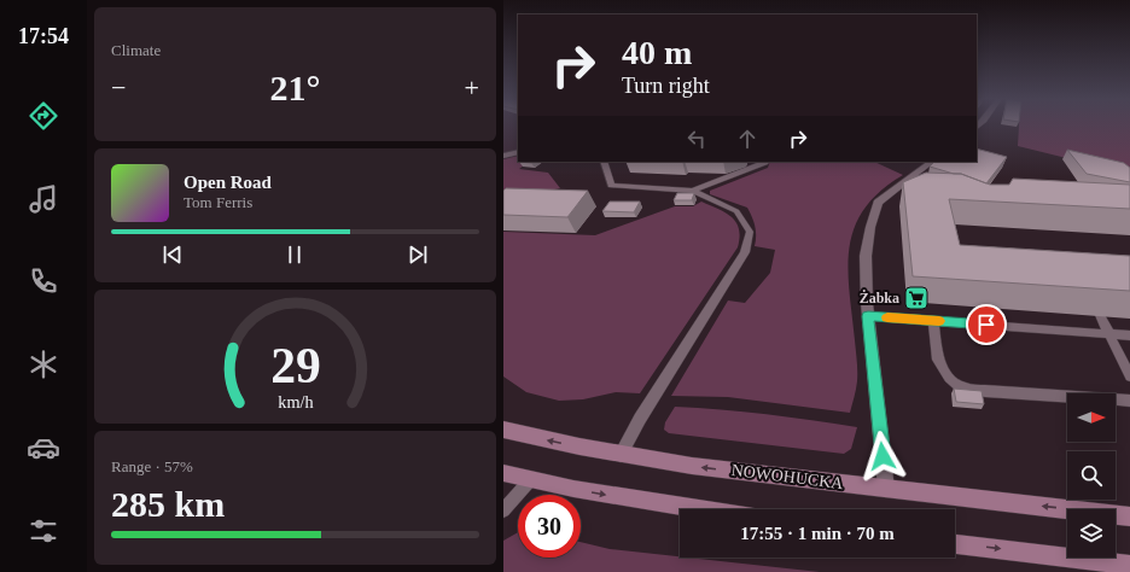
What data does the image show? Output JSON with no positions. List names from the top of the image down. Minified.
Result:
{"streets":{"main road":["NOWOHUCKA"]},"places":{"supermarket":["Żabka"]},"north":"right","page":{"tabs":"17:54","tile":["Climate",["Range · 57%","285 km"]],"turn":["40 m","Turn right"],"heat":["−","21°","+"],"song":["Open Road","Tom Ferris"],"limit":"30","trip":"17:55 · 1 min · 70 m","gauge":["29","km/h"]}}
